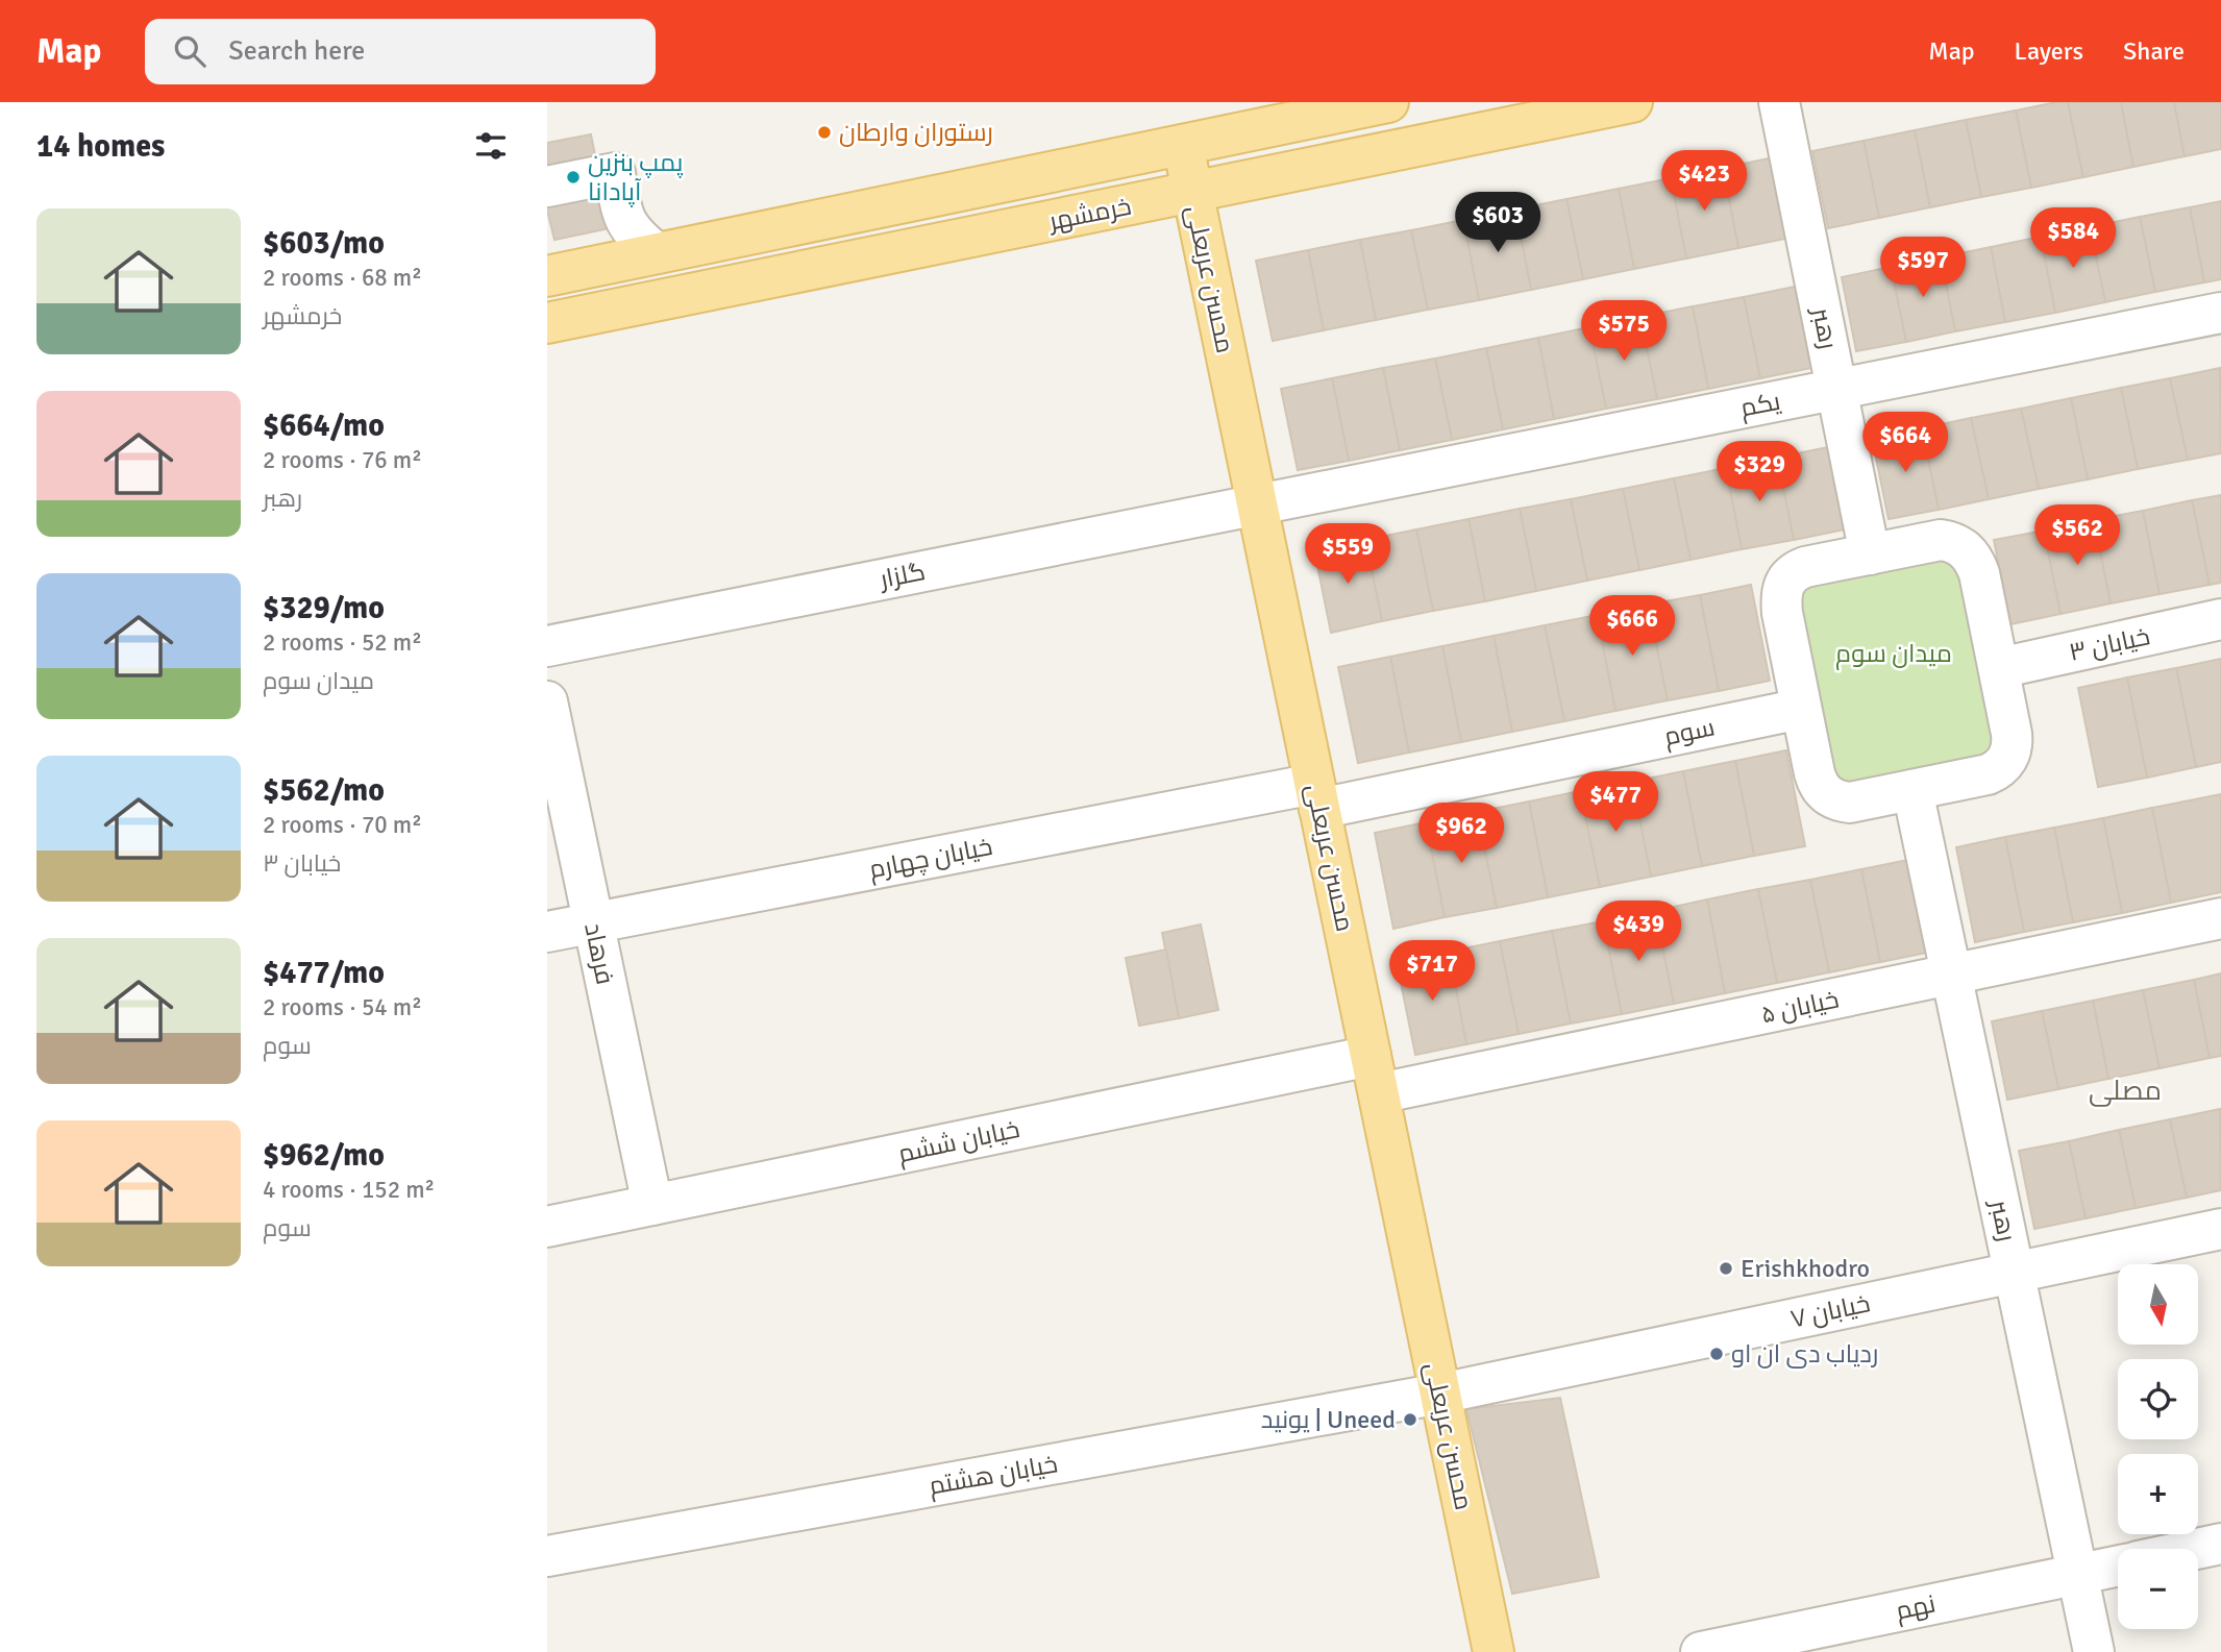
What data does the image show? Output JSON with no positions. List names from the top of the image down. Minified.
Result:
{"streets":{"main road":["خرمشهر","محسن عربعلی"],"street":["رهبر","یکم","گلزار","خیابان ۳","سوم","خیابان چهارم","فرهاد","خیابان ۵","خیابان ششم","خیابان ۷","خیابان هشتم","نهم"]},"crossings":[["خرمشهر","محسن عربعلی"],["محسن عربعلی","یکم"],["محسن عربعلی","گلزار"],["محسن عربعلی","سوم"],["محسن عربعلی","خیابان چهارم"],["محسن عربعلی","خیابان ۵"],["محسن عربعلی","خیابان ششم"],["محسن عربعلی","خیابان ۷"],["محسن عربعلی","خیابان هشتم"],["رهبر","یکم"],["رهبر","خیابان ۳"],["رهبر","سوم"],["رهبر","خیابان ۵"],["رهبر","خیابان ۷"],["رهبر","نهم"],["یکم","گلزار"],["خیابان ۳","سوم"],["سوم","خیابان چهارم"],["خیابان چهارم","فرهاد"],["فرهاد","خیابان ششم"],["خیابان ۵","خیابان ششم"],["خیابان ۷","خیابان هشتم"]],"districts":["مصلی"],"parks":["میدان سوم"],"places":["رستوران وارطان","پمپ بنزین آپادانا","Erishkhodro","ردیاب دی ان او","یونید | Uneed"],"north":"bottom","page":{"header":"Map","search":"Search here","nav":["Map","Layers","Share"],"heading":"14 homes","price":["$423","$603","$584","$597","$575","$664","$329","$562","$559","$666","$477","$962","$439","$717"],"list":[{"name":"$603/mo","note":"2 rooms · 68 m² · خرمشهر"},{"name":"$664/mo","note":"2 rooms · 76 m² · رهبر"},{"name":"$329/mo","note":"2 rooms · 52 m² · میدان سوم"},{"name":"$562/mo","note":"2 rooms · 70 m² · خیابان ۳"},{"name":"$477/mo","note":"2 rooms · 54 m² · سوم"},{"name":"$962/mo","note":"4 rooms · 152 m² · سوم"}],"map_buttons":["+","−"]}}
